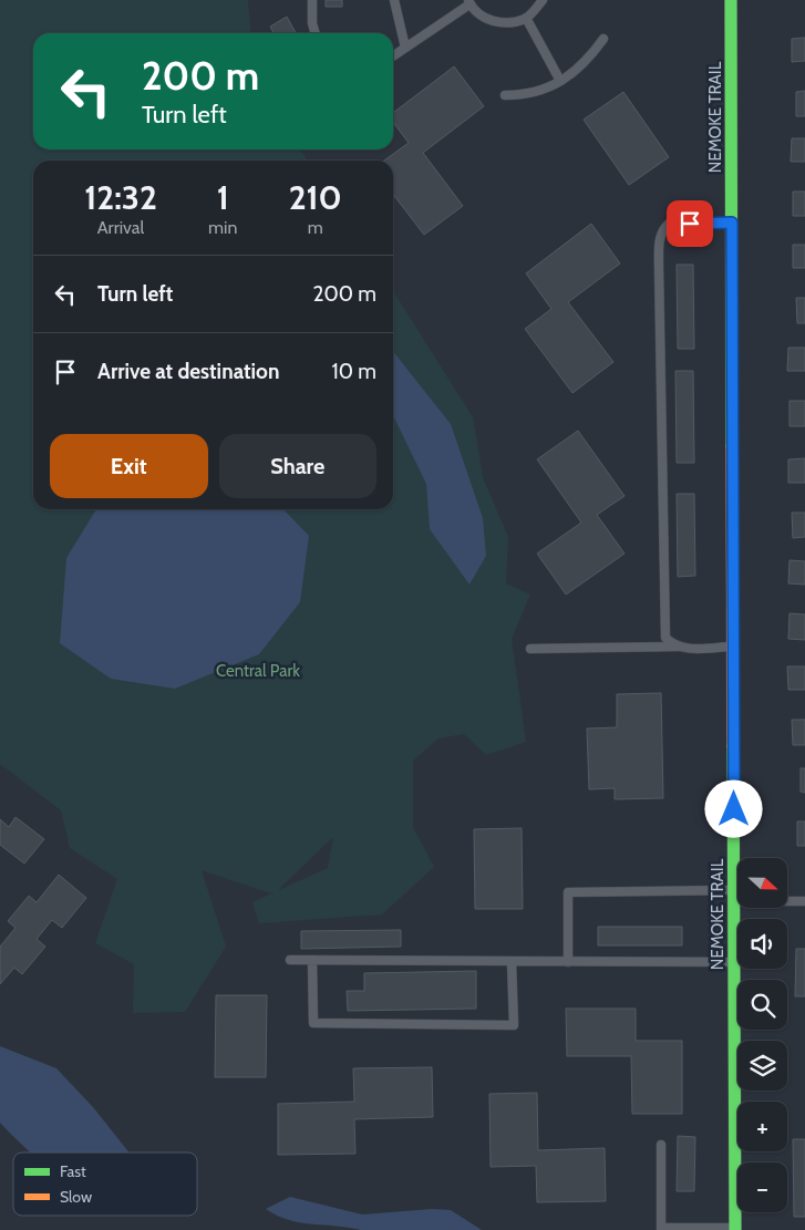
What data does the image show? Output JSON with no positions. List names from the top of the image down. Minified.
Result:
{"streets":{"street":["NEMOKE TRAIL"]},"parks":["Central Park"],"legend":["Fast","Slow"],"north":"right","page":{"turn":["200 m","Turn left"],"eta":["12:32","Arrival","1","min","210","m"],"list":[{"name":"Turn left","value":"200 m"},{"name":"Arrive at destination","value":"10 m"}],"buttons":["Exit","Share"],"map_buttons":["+","−"]}}
